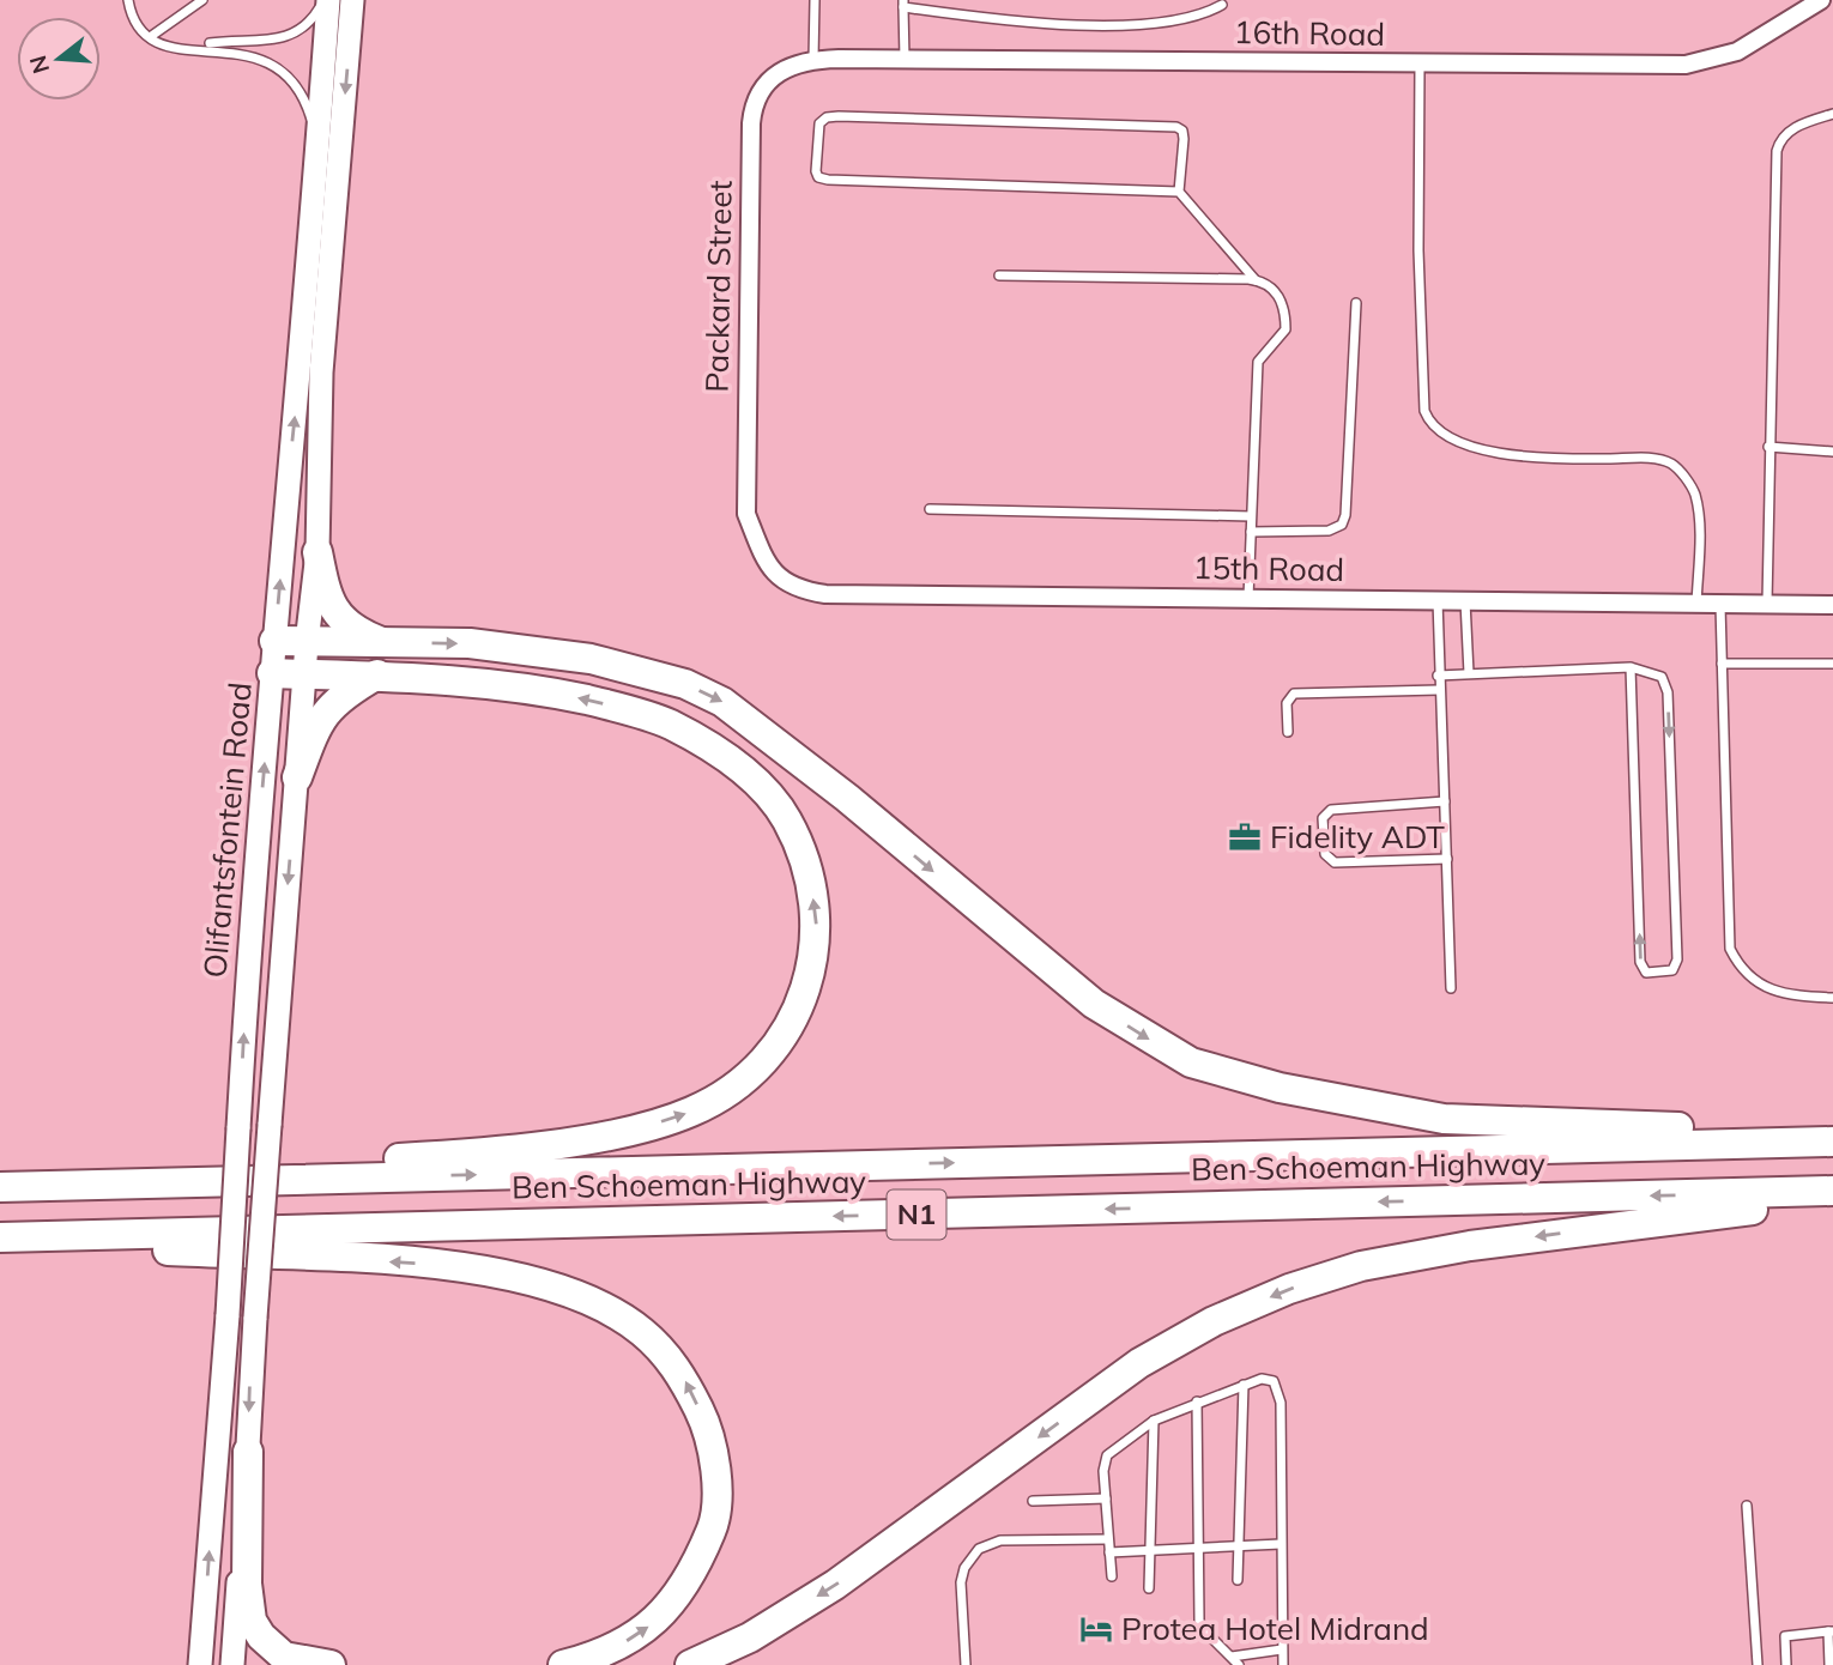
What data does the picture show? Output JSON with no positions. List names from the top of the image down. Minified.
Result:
{"streets":{"highway":["Ben Schoeman Highway","N1"],"main road":["Olifantsfontein Road"],"street":["16th Road","Packard Street","15th Road"]},"crossings":[["16th Road","Packard Street"],["Packard Street","15th Road"]],"places":{"office":["Fidelity ADT"],"hotel":["Protea Hotel Midrand"]},"north":"left"}
